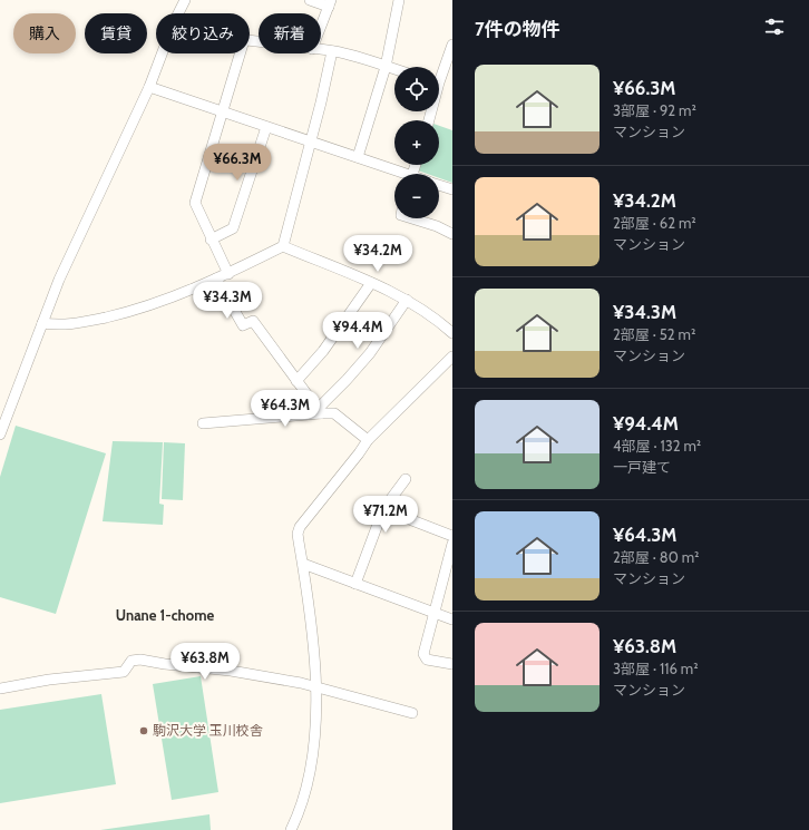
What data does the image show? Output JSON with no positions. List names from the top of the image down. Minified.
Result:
{"districts":["Unane 1-chome"],"places":["駒沢大学 玉川校舎"],"page":{"heading":"7件の物件","chip":["購入","賃貸","絞り込み","新着"],"list":[{"name":"¥66.3M","note":"3部屋 · 92 m² · マンション"},{"name":"¥34.2M","note":"2部屋 · 62 m² · マンション"},{"name":"¥34.3M","note":"2部屋 · 52 m² · マンション"},{"name":"¥94.4M","note":"4部屋 · 132 m² · 一戸建て"},{"name":"¥64.3M","note":"2部屋 · 80 m² · マンション"},{"name":"¥63.8M","note":"3部屋 · 116 m² · マンション"}],"map_buttons":["+","−"],"price":["¥66.3M","¥34.2M","¥34.3M","¥94.4M","¥64.3M","¥71.2M","¥63.8M"]}}
